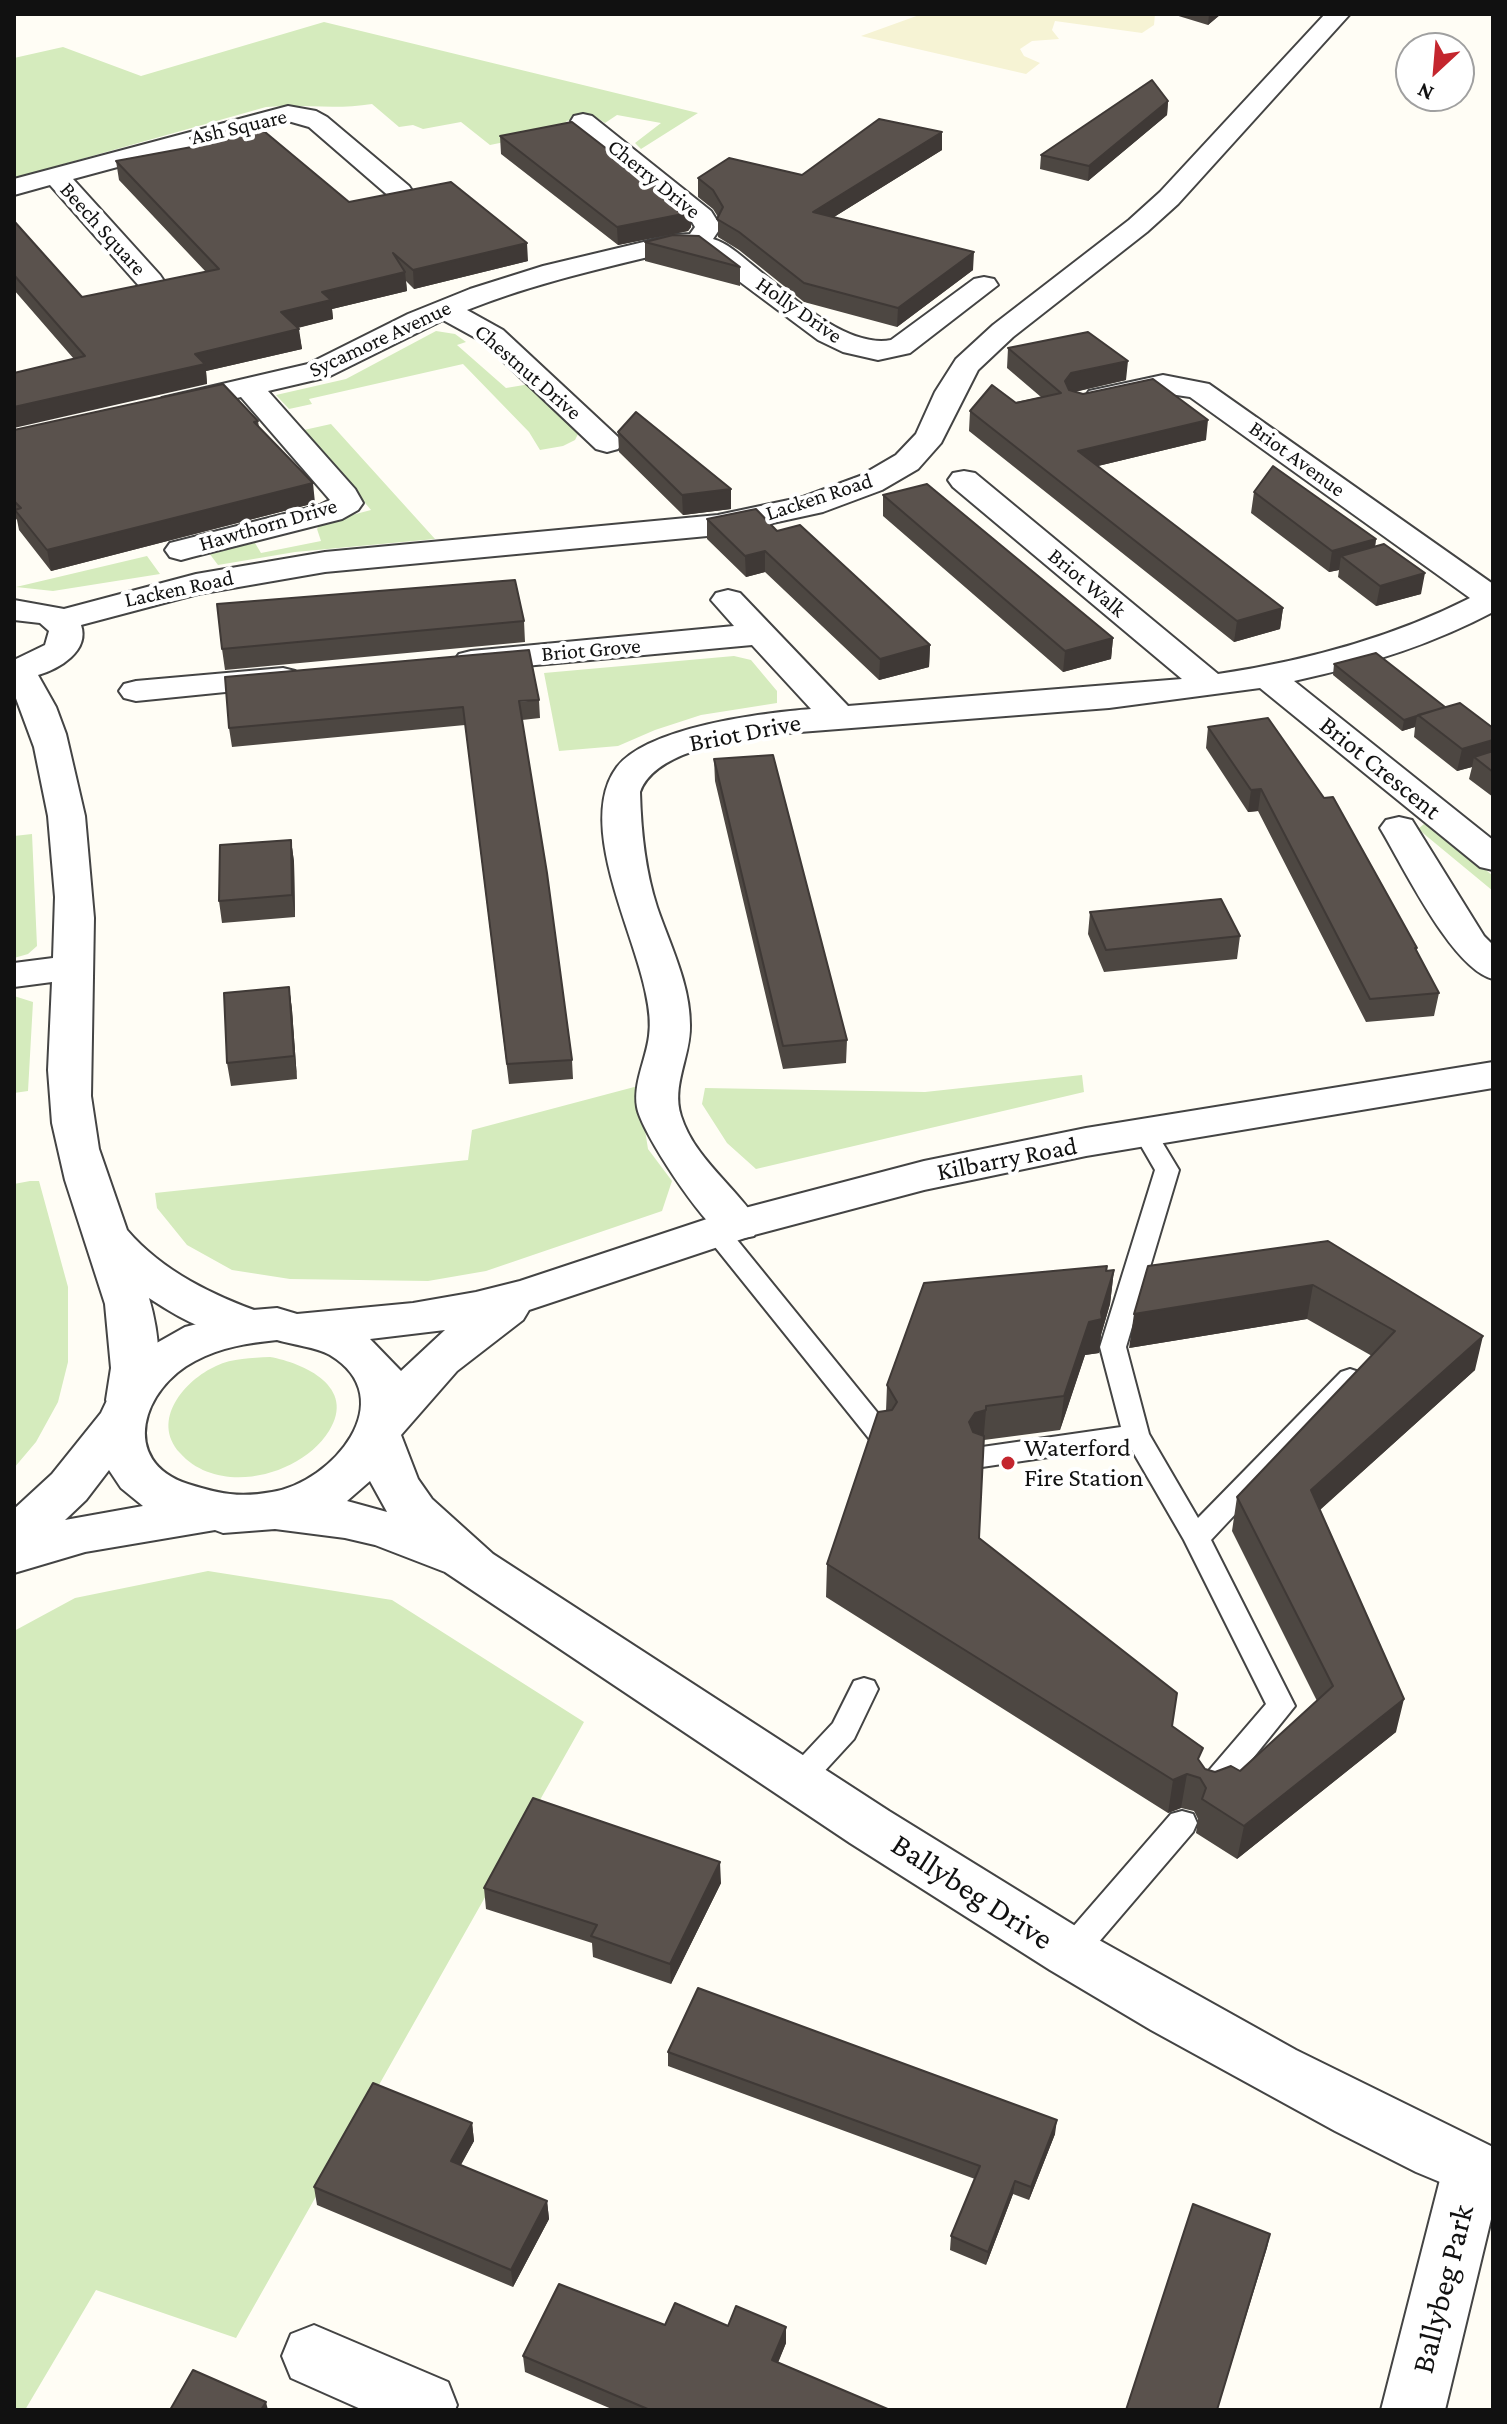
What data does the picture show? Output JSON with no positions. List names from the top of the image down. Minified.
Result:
{"streets":{"street":["Ash Square","Cherry Drive","Beech Square","Holly Drive","Sycamore Avenue","Chestnut Drive","Briot Avenue","Lacken Road","Hawthorn Drive","Briot Walk","Briot Grove","Briot Drive","Briot Crescent","Kilbarry Road","Ballybeg Drive","Ballybeg Park"]},"crossings":[["Ash Square","Beech Square"],["Cherry Drive","Holly Drive"],["Cherry Drive","Sycamore Avenue"],["Holly Drive","Sycamore Avenue"],["Sycamore Avenue","Chestnut Drive"],["Sycamore Avenue","Hawthorn Drive"],["Briot Avenue","Briot Drive"],["Briot Walk","Briot Drive"],["Briot Drive","Briot Crescent"],["Briot Drive","Kilbarry Road"],["Ballybeg Drive","Ballybeg Park"]],"places":["Waterford Fire Station"],"north":"bottom left"}
